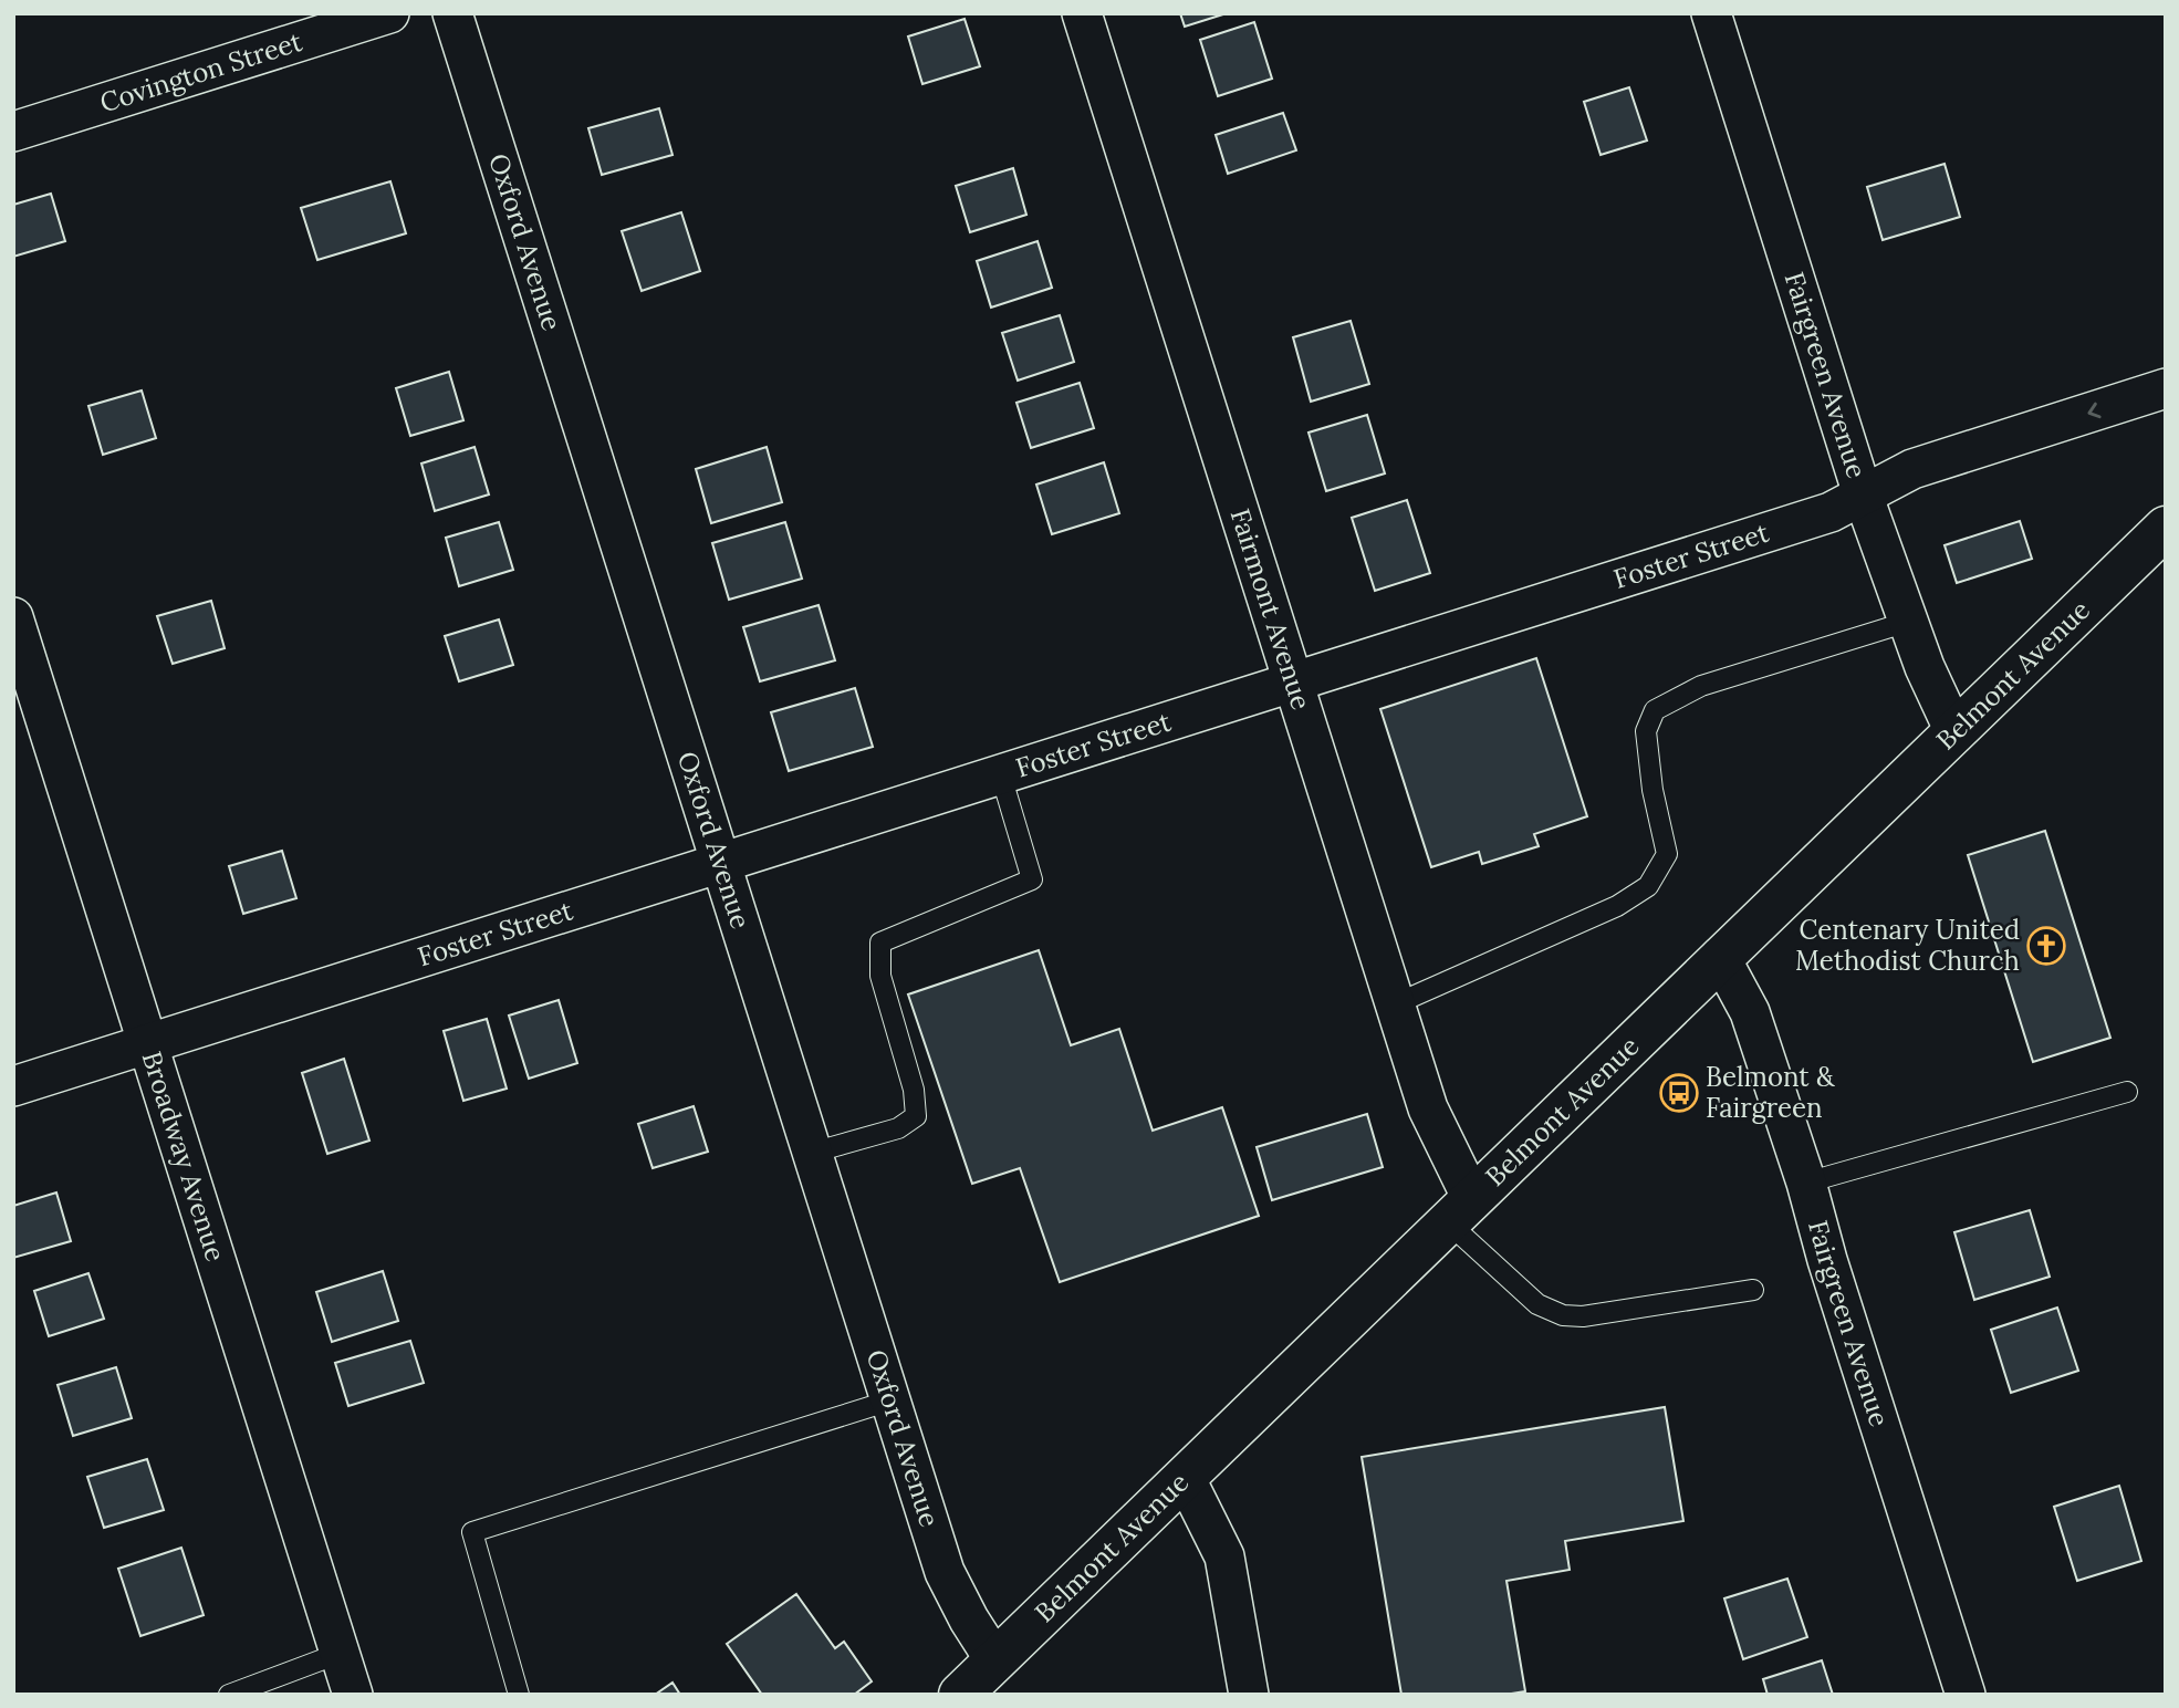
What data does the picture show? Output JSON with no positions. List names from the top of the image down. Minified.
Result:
{"streets":{"main road":["Belmont Avenue"],"street":["Covington Street","Oxford Avenue","Fairgreen Avenue","Foster Street","Fairmont Avenue","Broadway Avenue"]},"crossings":[["Oxford Avenue","Foster Street"],["Oxford Avenue","Belmont Avenue"],["Fairgreen Avenue","Foster Street"],["Fairgreen Avenue","Belmont Avenue"],["Foster Street","Fairmont Avenue"],["Foster Street","Broadway Avenue"],["Fairmont Avenue","Belmont Avenue"]],"places":{"church":["Centenary United Methodist Church"],"bus stop":["Belmont & Fairgreen"]}}
